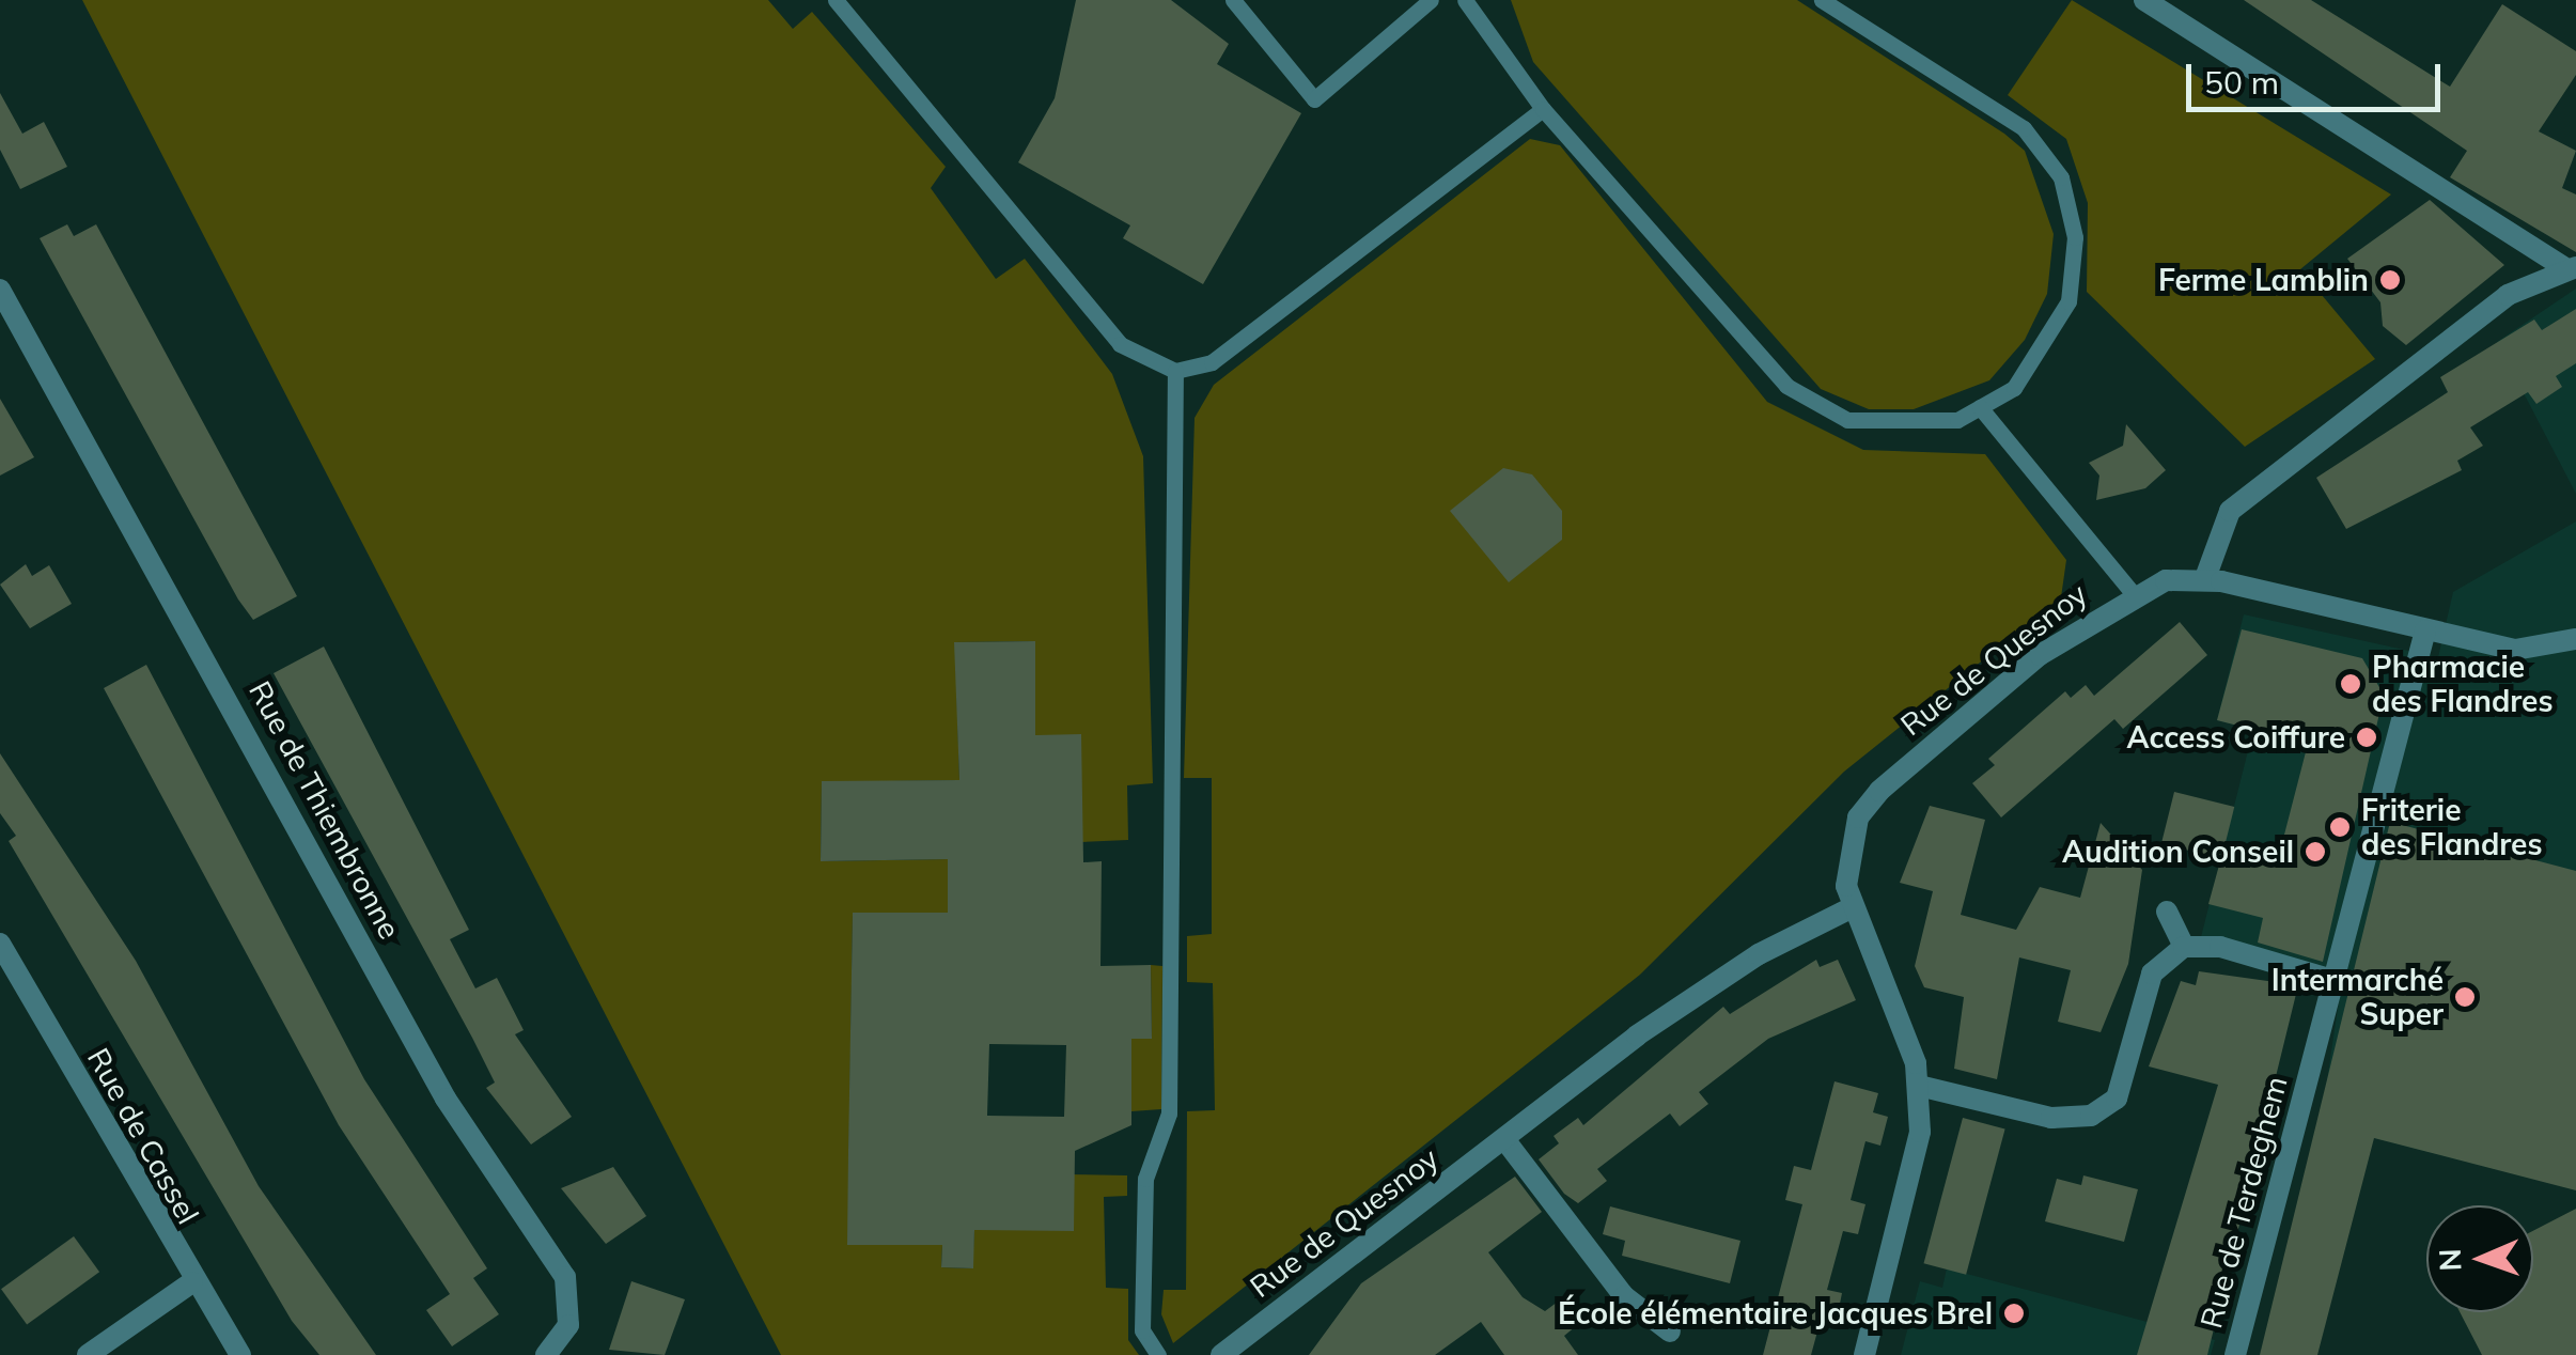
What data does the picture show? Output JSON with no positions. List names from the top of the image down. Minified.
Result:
{"streets":{"street":["Rue de Quesnoy","Rue de Thiembronne","Rue de Cassel","Rue de Terdeghem"]},"places":["Ferme Lamblin","Pharmacie des Flandres","Access Coiffure","Friterie des Flandres","Audition Conseil","Intermarché Super","École élémentaire Jacques Brel"],"scale_bar":"50 m","north":"left"}
